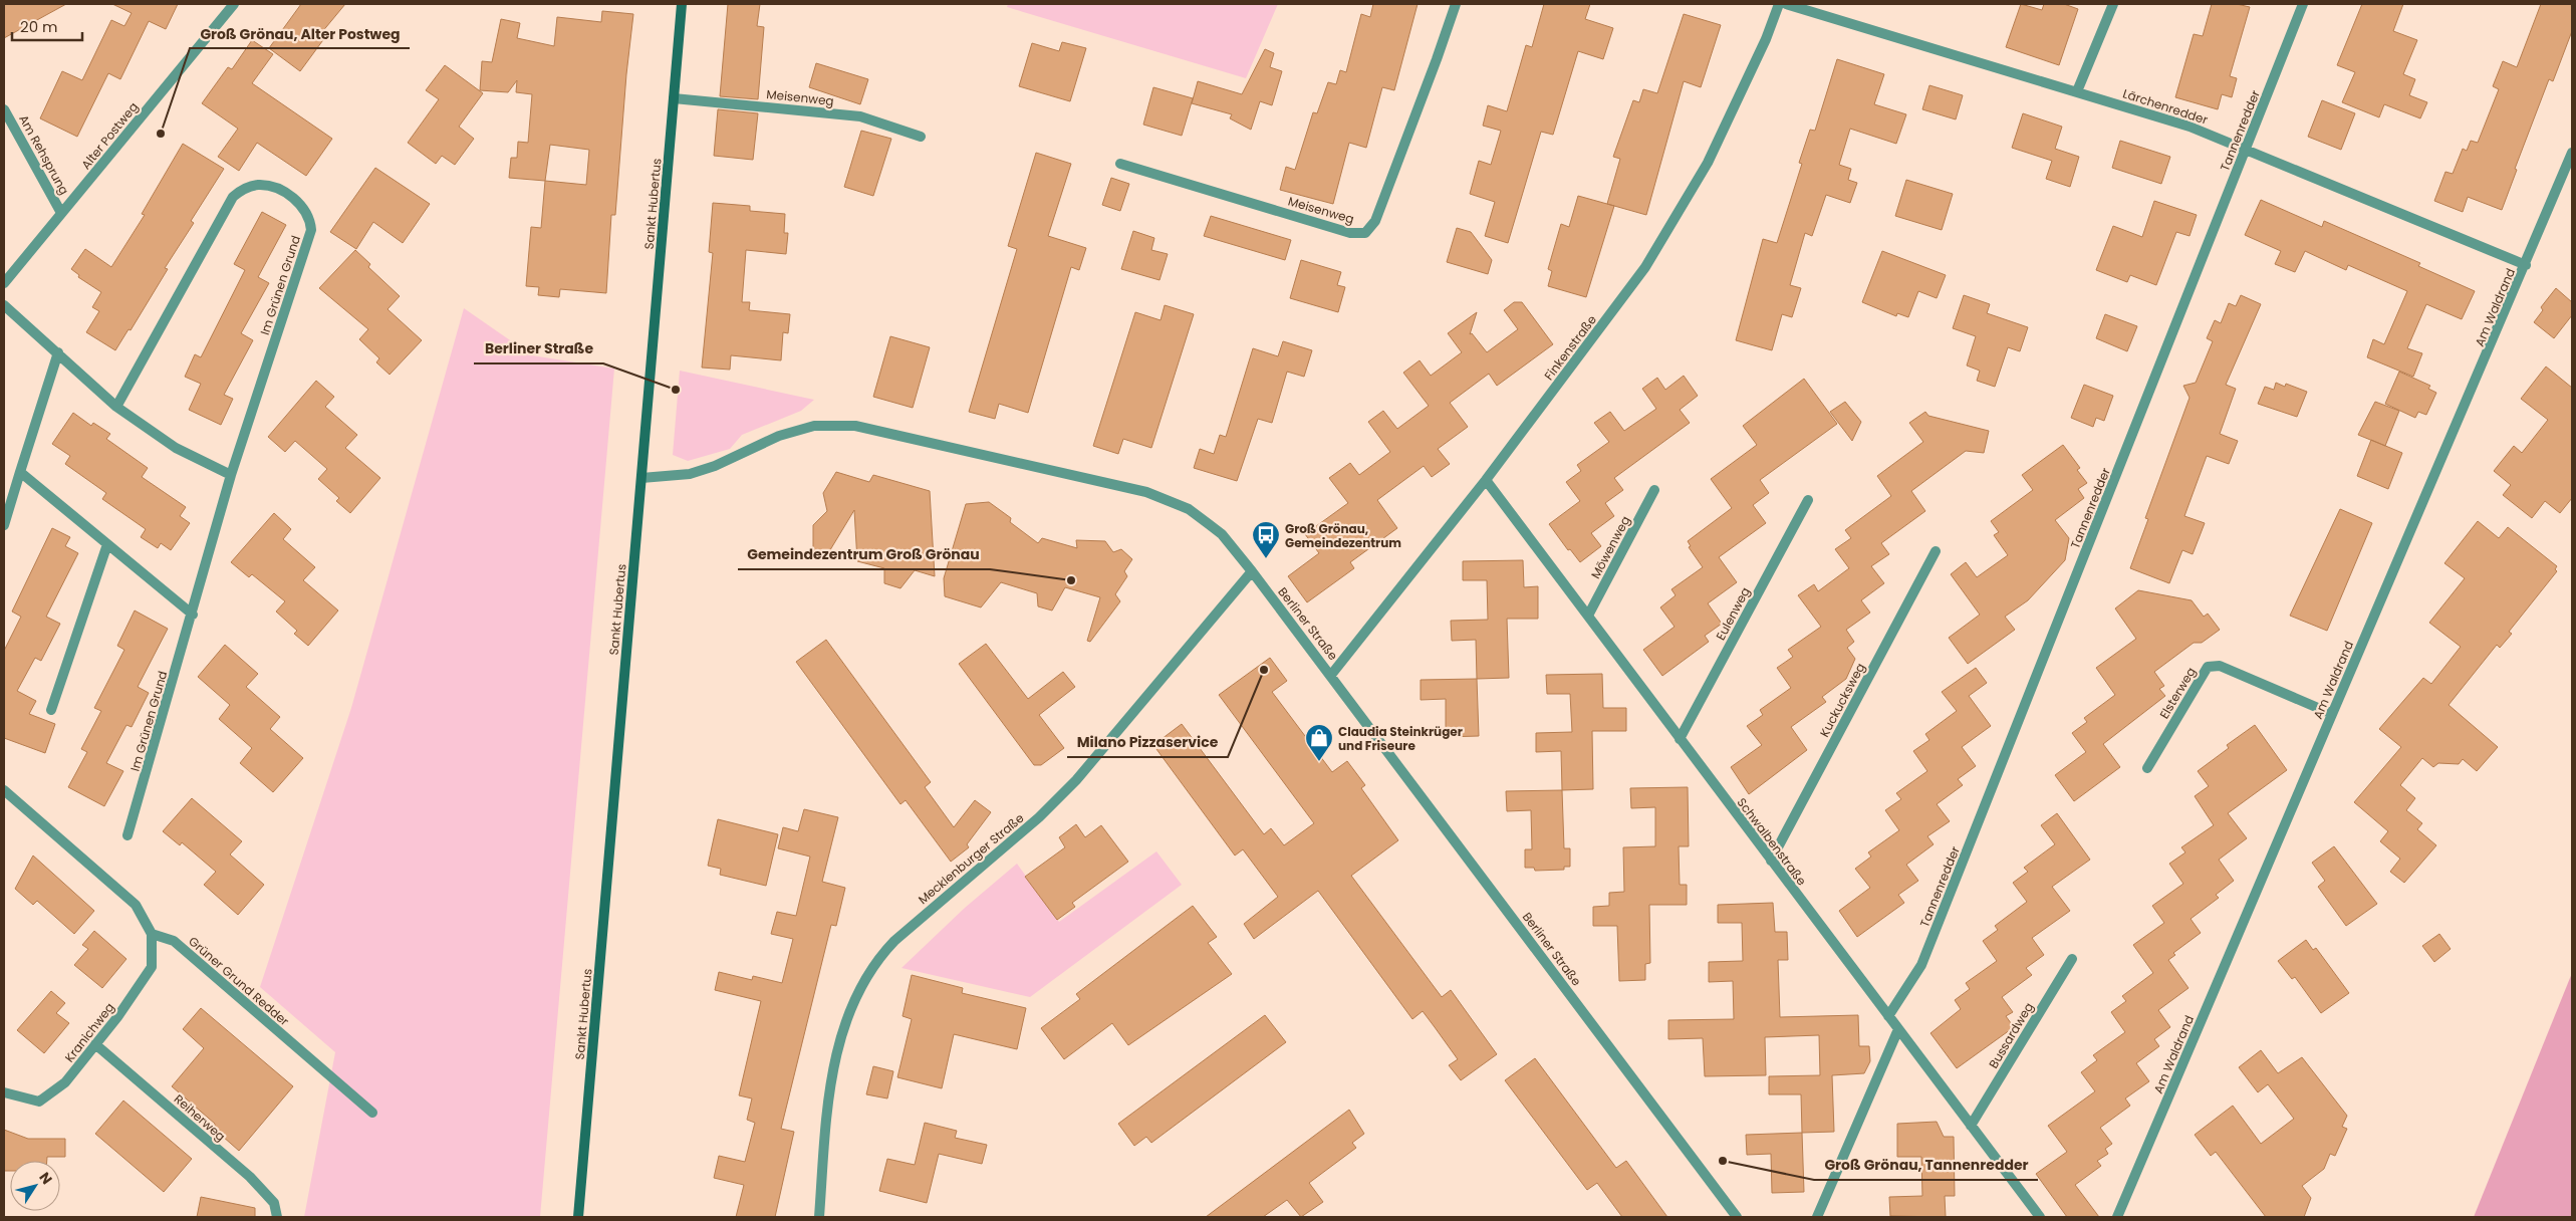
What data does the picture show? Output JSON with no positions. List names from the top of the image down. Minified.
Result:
{"streets":{"main road":["Sankt Hubertus"],"street":["Meisenweg","Lärchenredder","Tannenredder","Alter Postweg","Am Rehsprung","Im Grünen Grund","Am Waldrand","Finkenstraße","Möwenweg","Eulenweg","Berliner Straße","Elsterweg","Kuckucksweg","Schwalbenstraße","Mecklenburger Straße","Grüner Grund Redder","Kranichweg","Bussardweg","Reiherweg"]},"crossings":[["Meisenweg","Sankt Hubertus"],["Lärchenredder","Tannenredder"],["Lärchenredder","Am Waldrand"],["Tannenredder","Schwalbenstraße"],["Alter Postweg","Am Rehsprung"],["Sankt Hubertus","Berliner Straße"],["Am Waldrand","Elsterweg"],["Finkenstraße","Berliner Straße"],["Finkenstraße","Schwalbenstraße"],["Möwenweg","Schwalbenstraße"],["Eulenweg","Schwalbenstraße"],["Berliner Straße","Mecklenburger Straße"],["Kuckucksweg","Schwalbenstraße"],["Schwalbenstraße","Bussardweg"],["Grüner Grund Redder","Kranichweg"],["Kranichweg","Reiherweg"]],"places":{"other":["Groß Grönau, Alter Postweg","Berliner Straße","Gemeindezentrum Groß Grönau","Milano Pizzaservice","Groß Grönau, Tannenredder"],"bus stop":["Groß Grönau, Gemeindezentrum"],"shop":["Claudia Steinkrüger und Friseure"]},"scale_bar":"20 m","north":"top right"}
